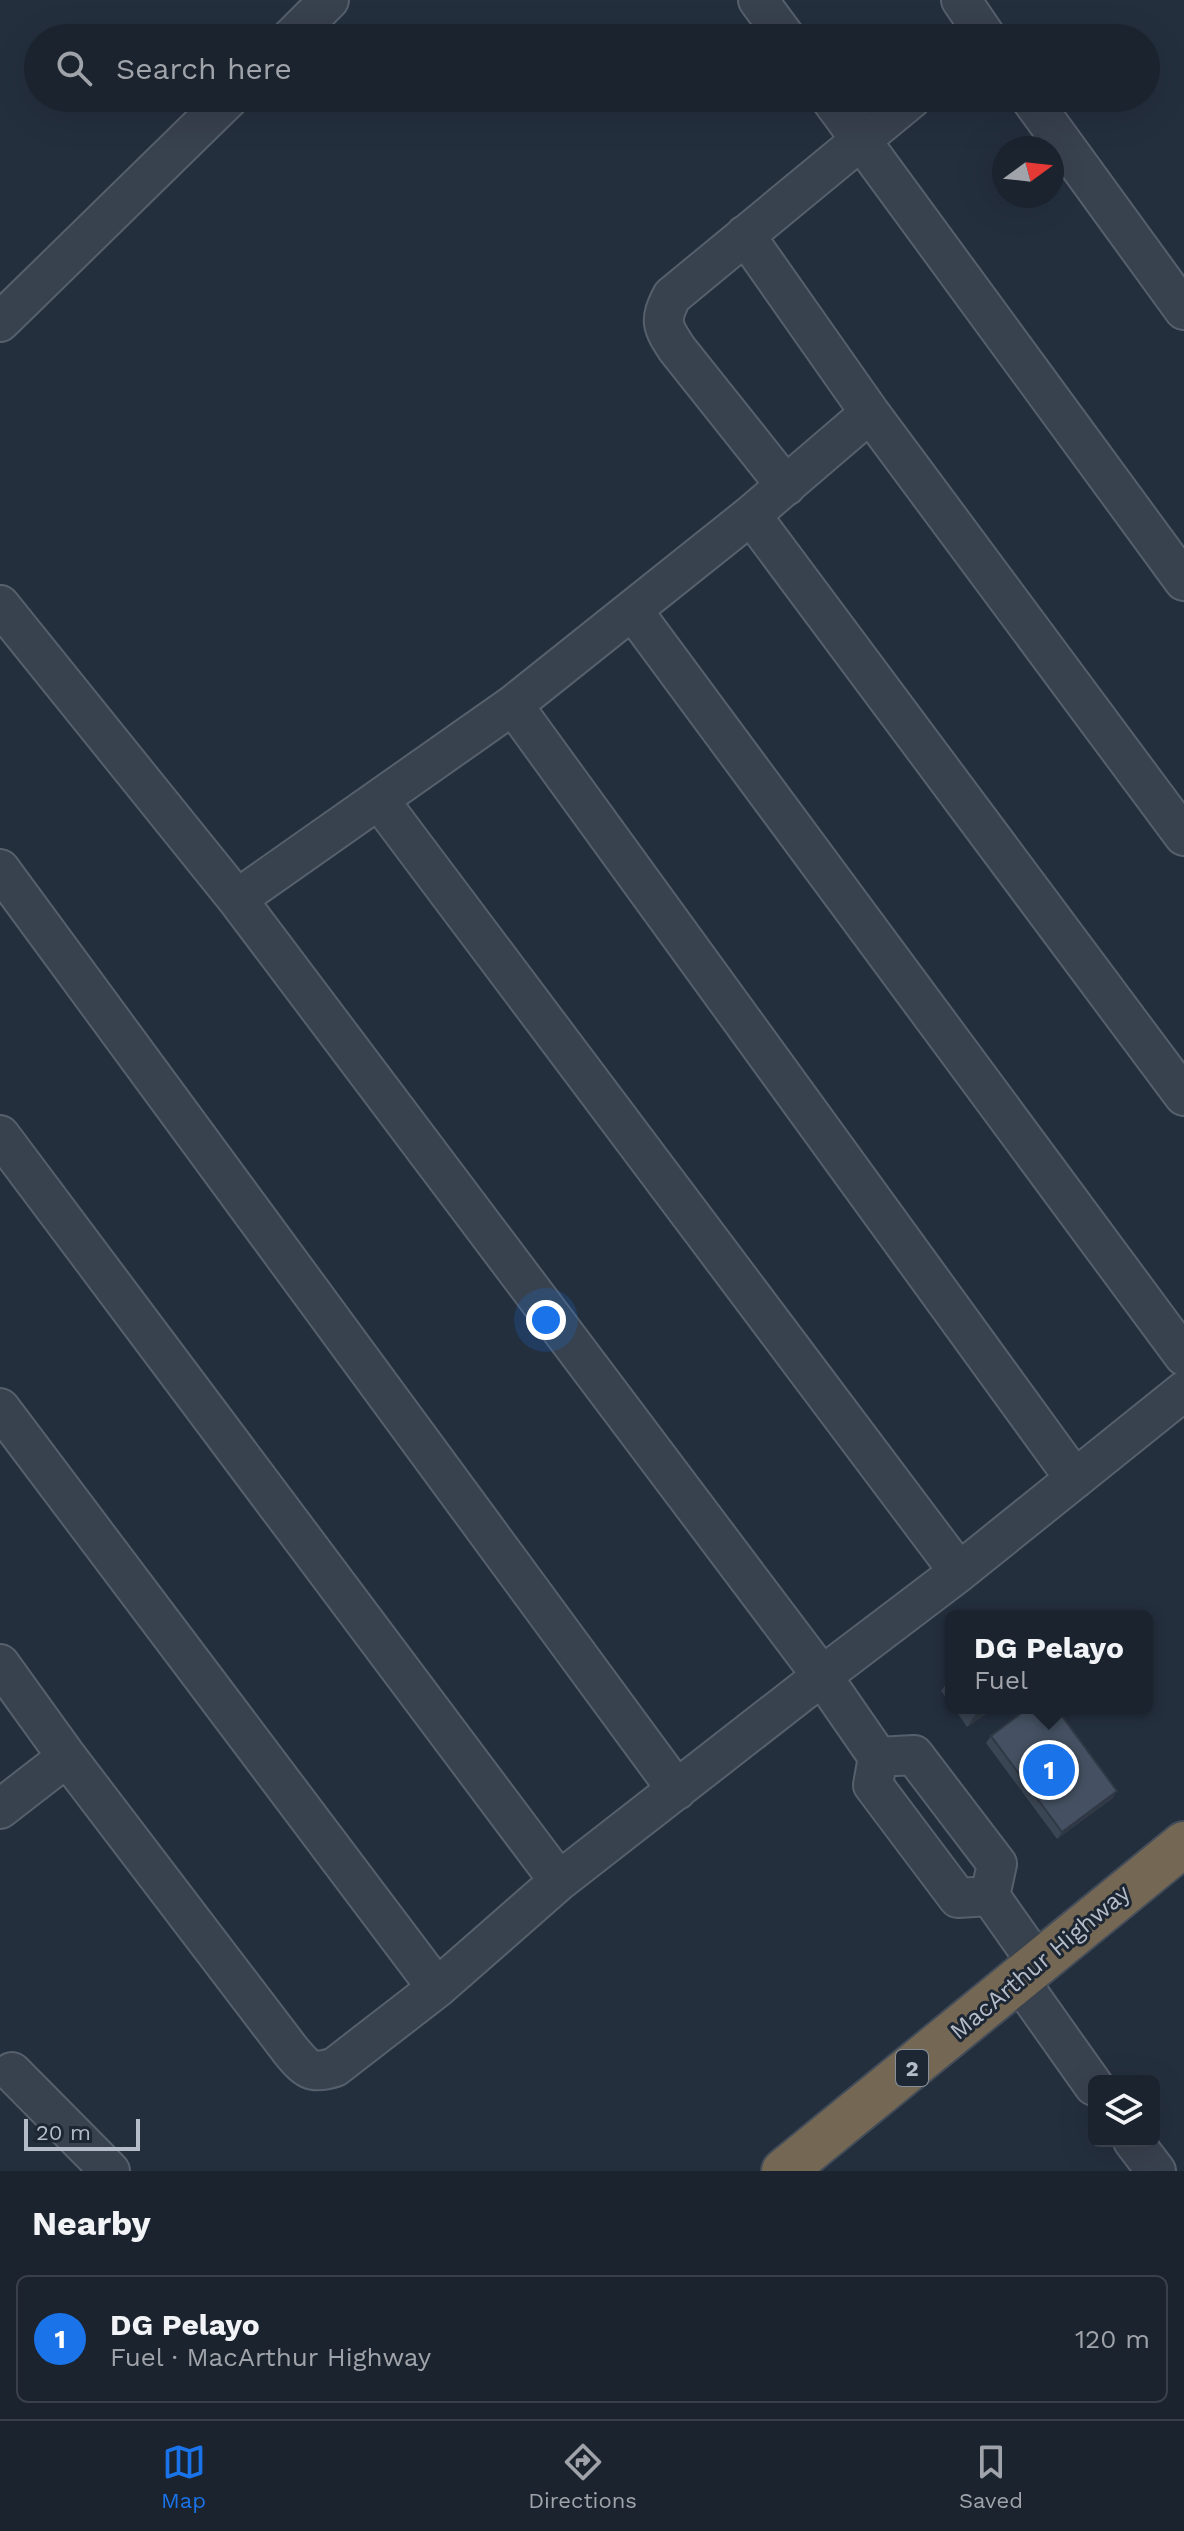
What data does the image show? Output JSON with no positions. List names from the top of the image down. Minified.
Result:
{"streets":{"highway":["MacArthur Highway","2"]},"scale_bar":"20 m","north":"right","page":{"search":"Search here","popup":["DG Pelayo","Fuel"],"pins":"1","scale":"20 m","heading":"Nearby","list":[{"mark":"1","name":"DG Pelayo","note":"Fuel · MacArthur Highway","value":"120 m"}],"nav":["Map","Directions","Saved"]}}
